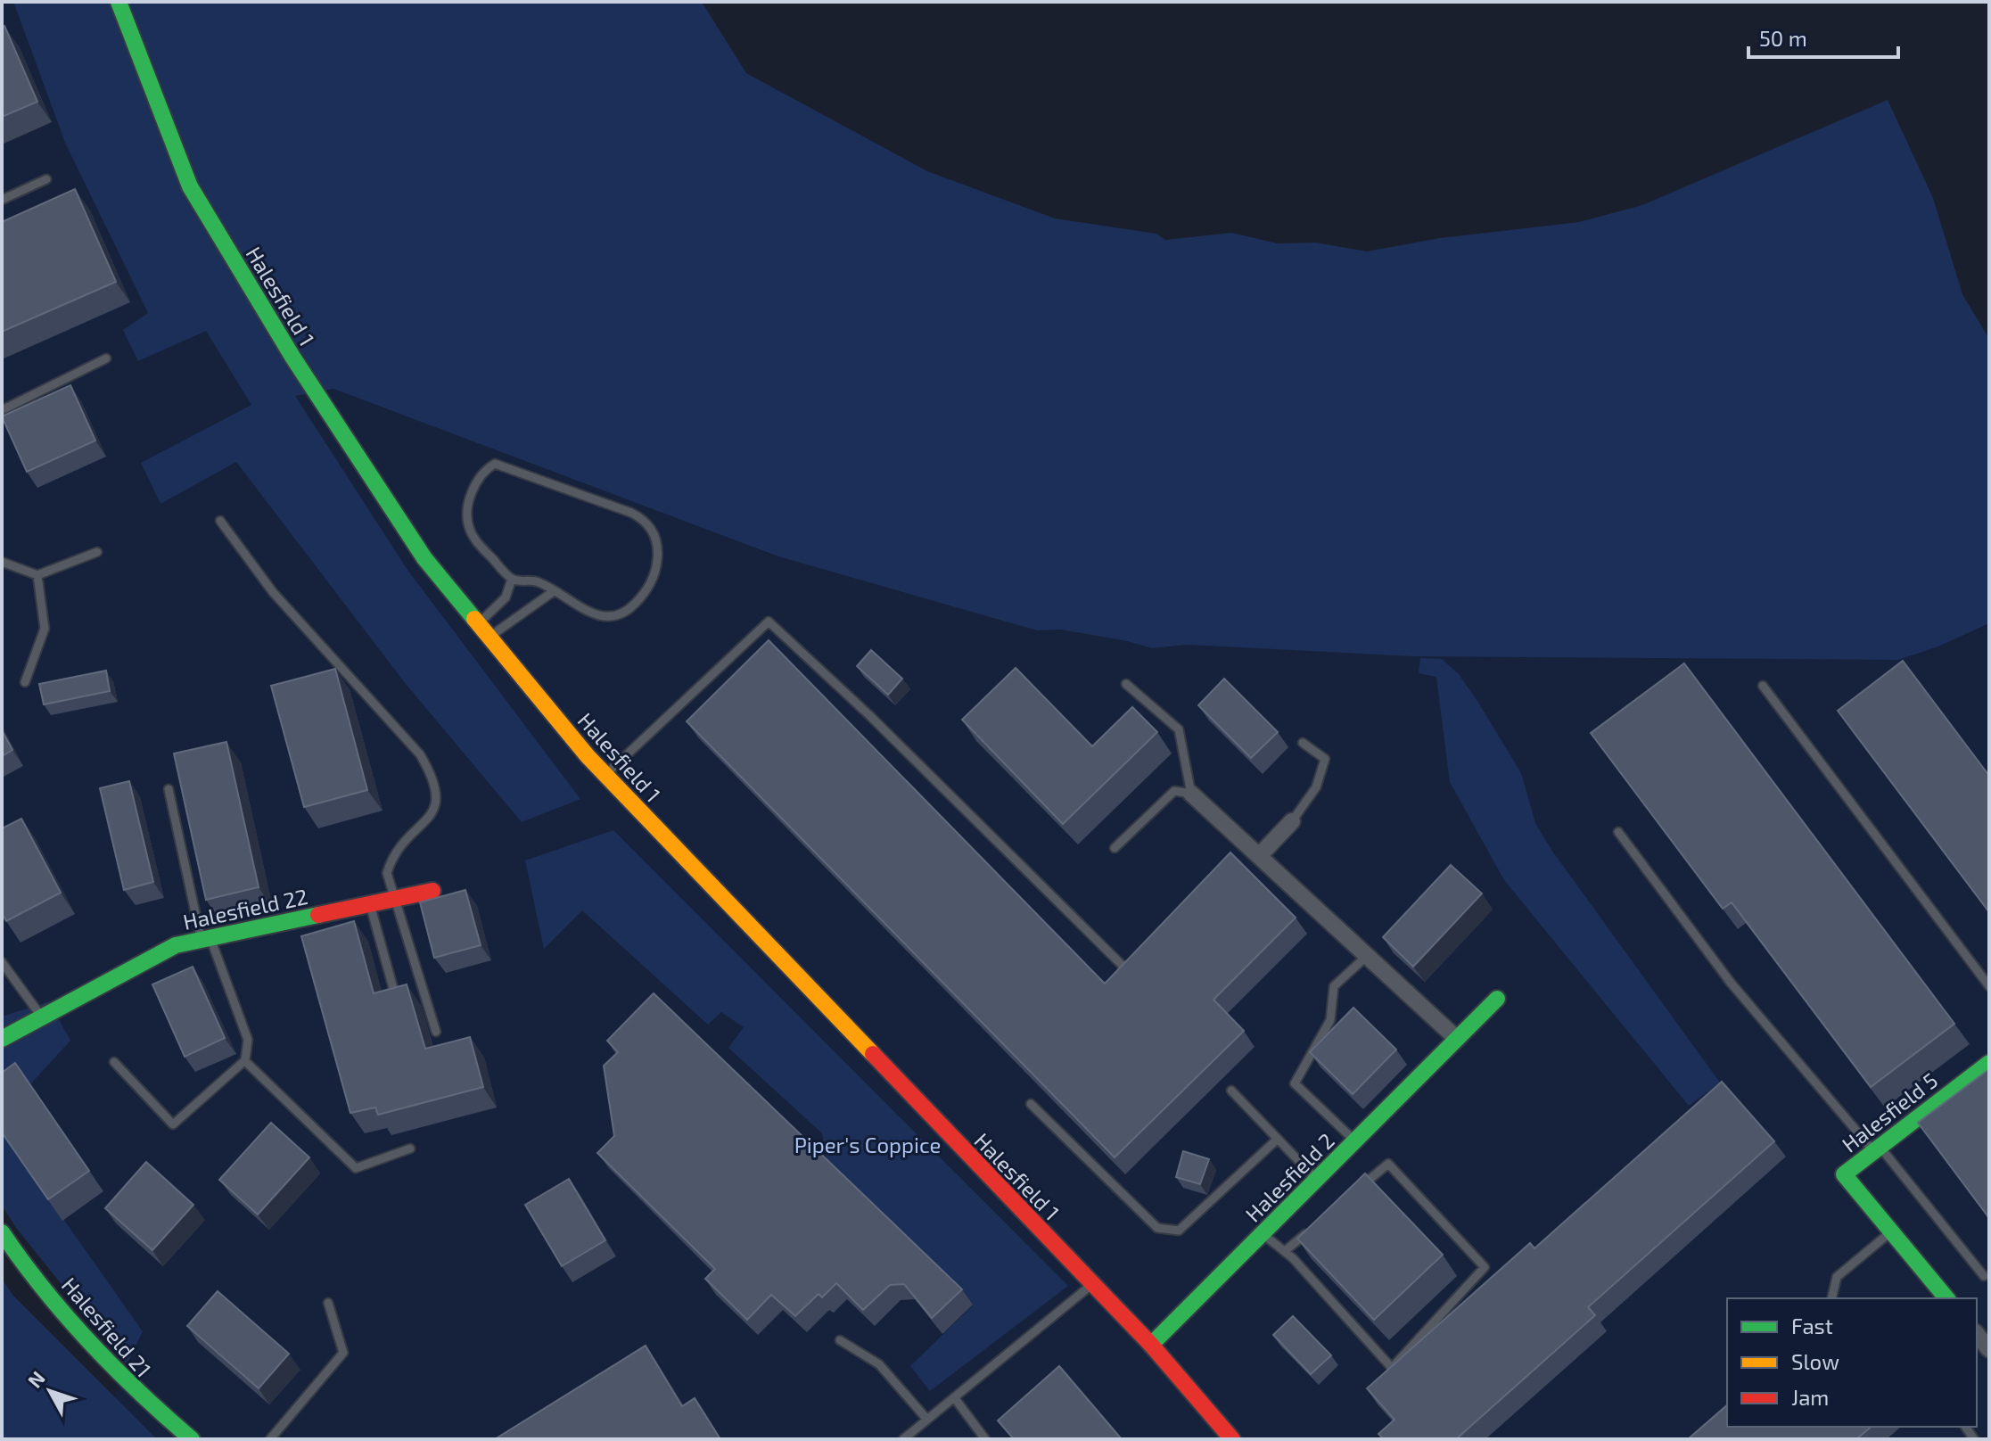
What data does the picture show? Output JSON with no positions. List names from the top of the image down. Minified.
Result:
{"streets":{"street":["Halesfield 1","Halesfield 22","Halesfield 5","Halesfield 2","Halesfield 21"]},"crossings":[["Halesfield 1","Halesfield 2"]],"parks":["Piper's Coppice"],"legend":["Fast","Slow","Jam"],"scale_bar":"50 m","north":"top left"}
